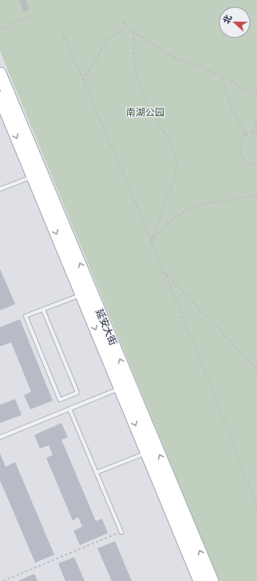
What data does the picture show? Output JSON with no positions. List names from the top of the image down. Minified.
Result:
{"streets":{"main road":["延安大街"]},"parks":["南湖公园"],"north":"left"}
